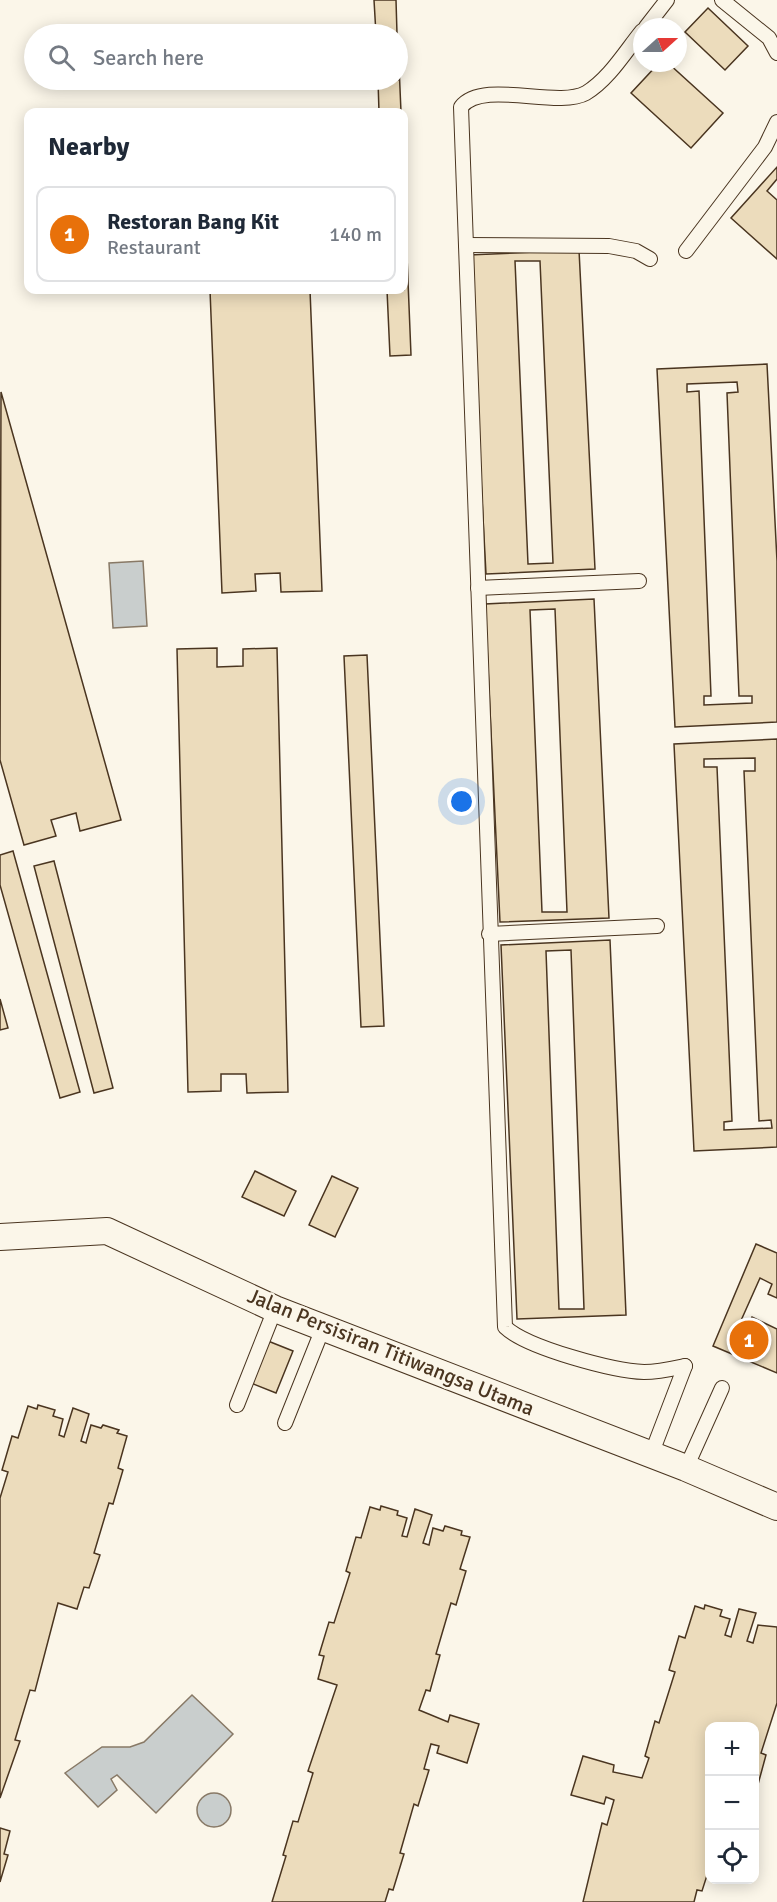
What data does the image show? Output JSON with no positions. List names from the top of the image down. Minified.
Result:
{"streets":{"street":["Jalan Persisiran Titiwangsa Utama"]},"north":"right","page":{"search":"Search here","heading":"Nearby","list":[{"mark":"1","name":"Restoran Bang Kit","note":"Restaurant","value":"140 m"}],"pins":"1","map_buttons":["+","−"]}}
